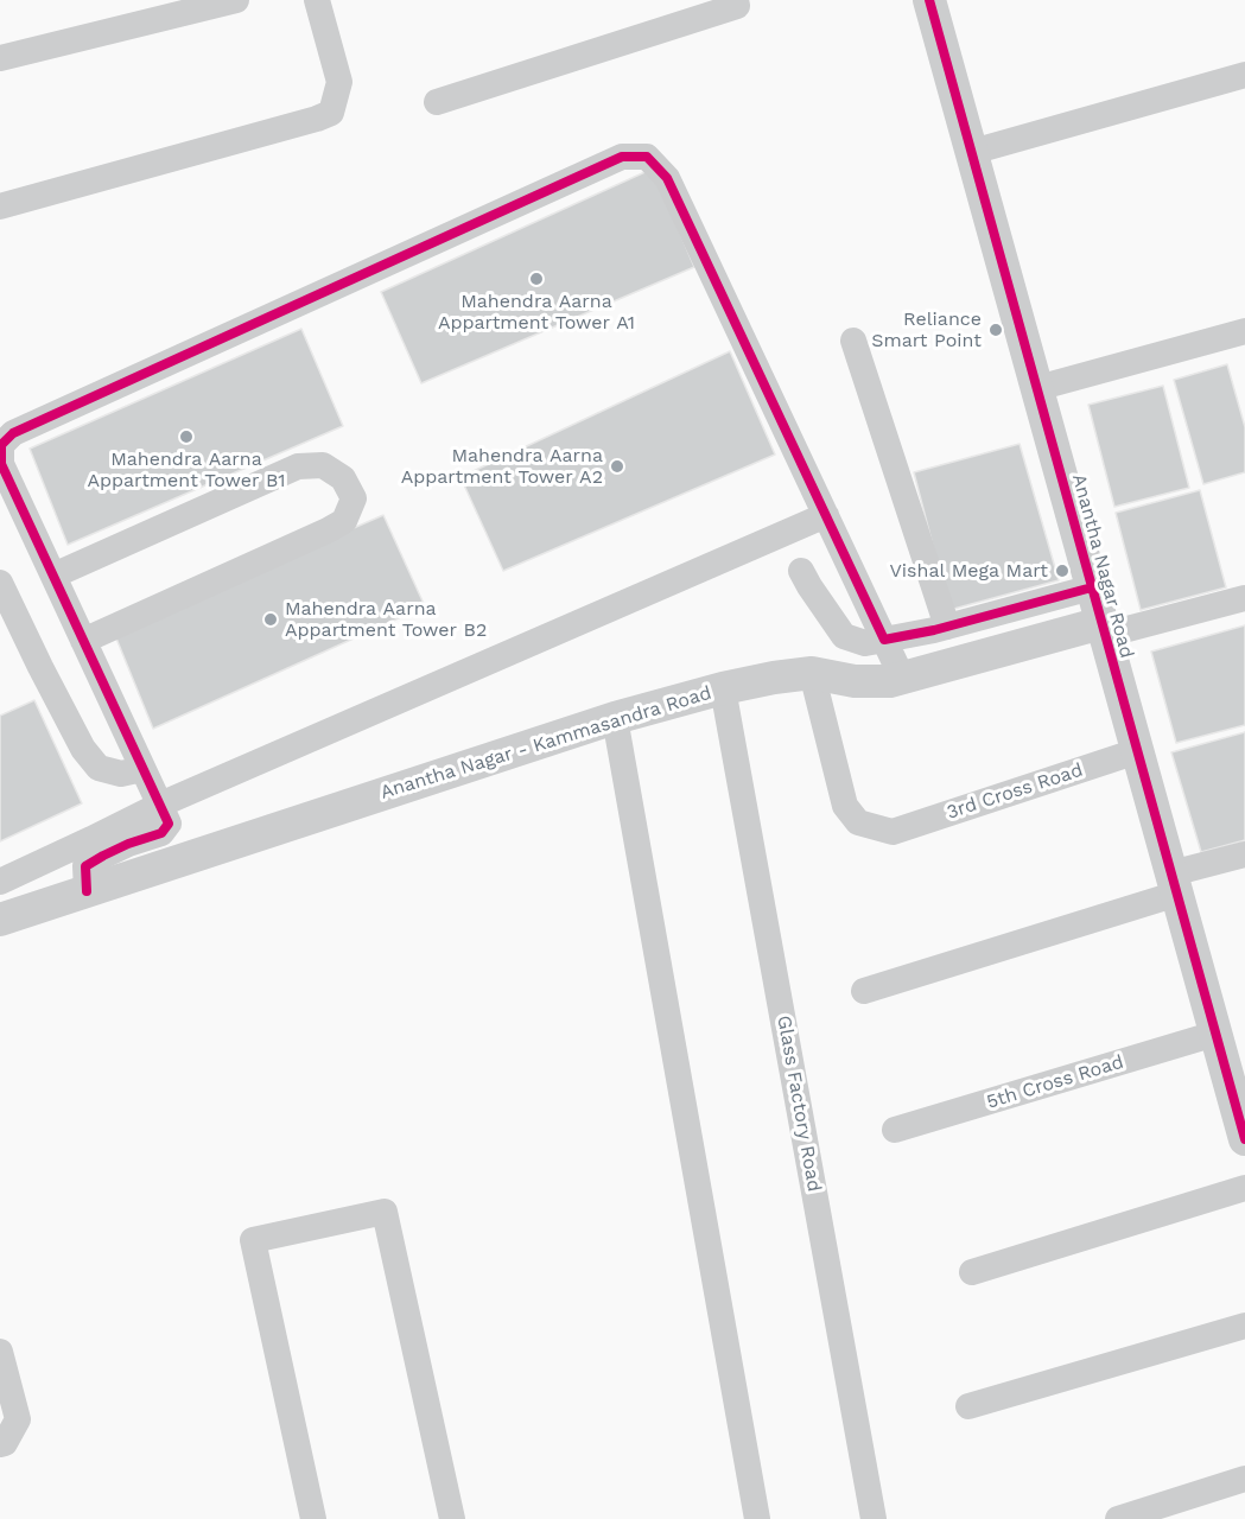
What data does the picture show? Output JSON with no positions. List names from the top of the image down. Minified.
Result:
{"streets":{"street":["Anantha Nagar Road","Anantha Nagar - Kammasandra Road","3rd Cross Road","5th Cross Road","Glass Factory Road"]},"crossings":[["Anantha Nagar Road","Anantha Nagar - Kammasandra Road"],["Anantha Nagar Road","3rd Cross Road"],["Anantha Nagar Road","5th Cross Road"],["Anantha Nagar - Kammasandra Road","3rd Cross Road"],["Anantha Nagar - Kammasandra Road","Glass Factory Road"]],"places":["Mahendra Aarna Appartment Tower A1","Reliance Smart Point","Mahendra Aarna Appartment Tower B1","Mahendra Aarna Appartment Tower A2","Vishal Mega Mart","Mahendra Aarna Appartment Tower B2"]}
